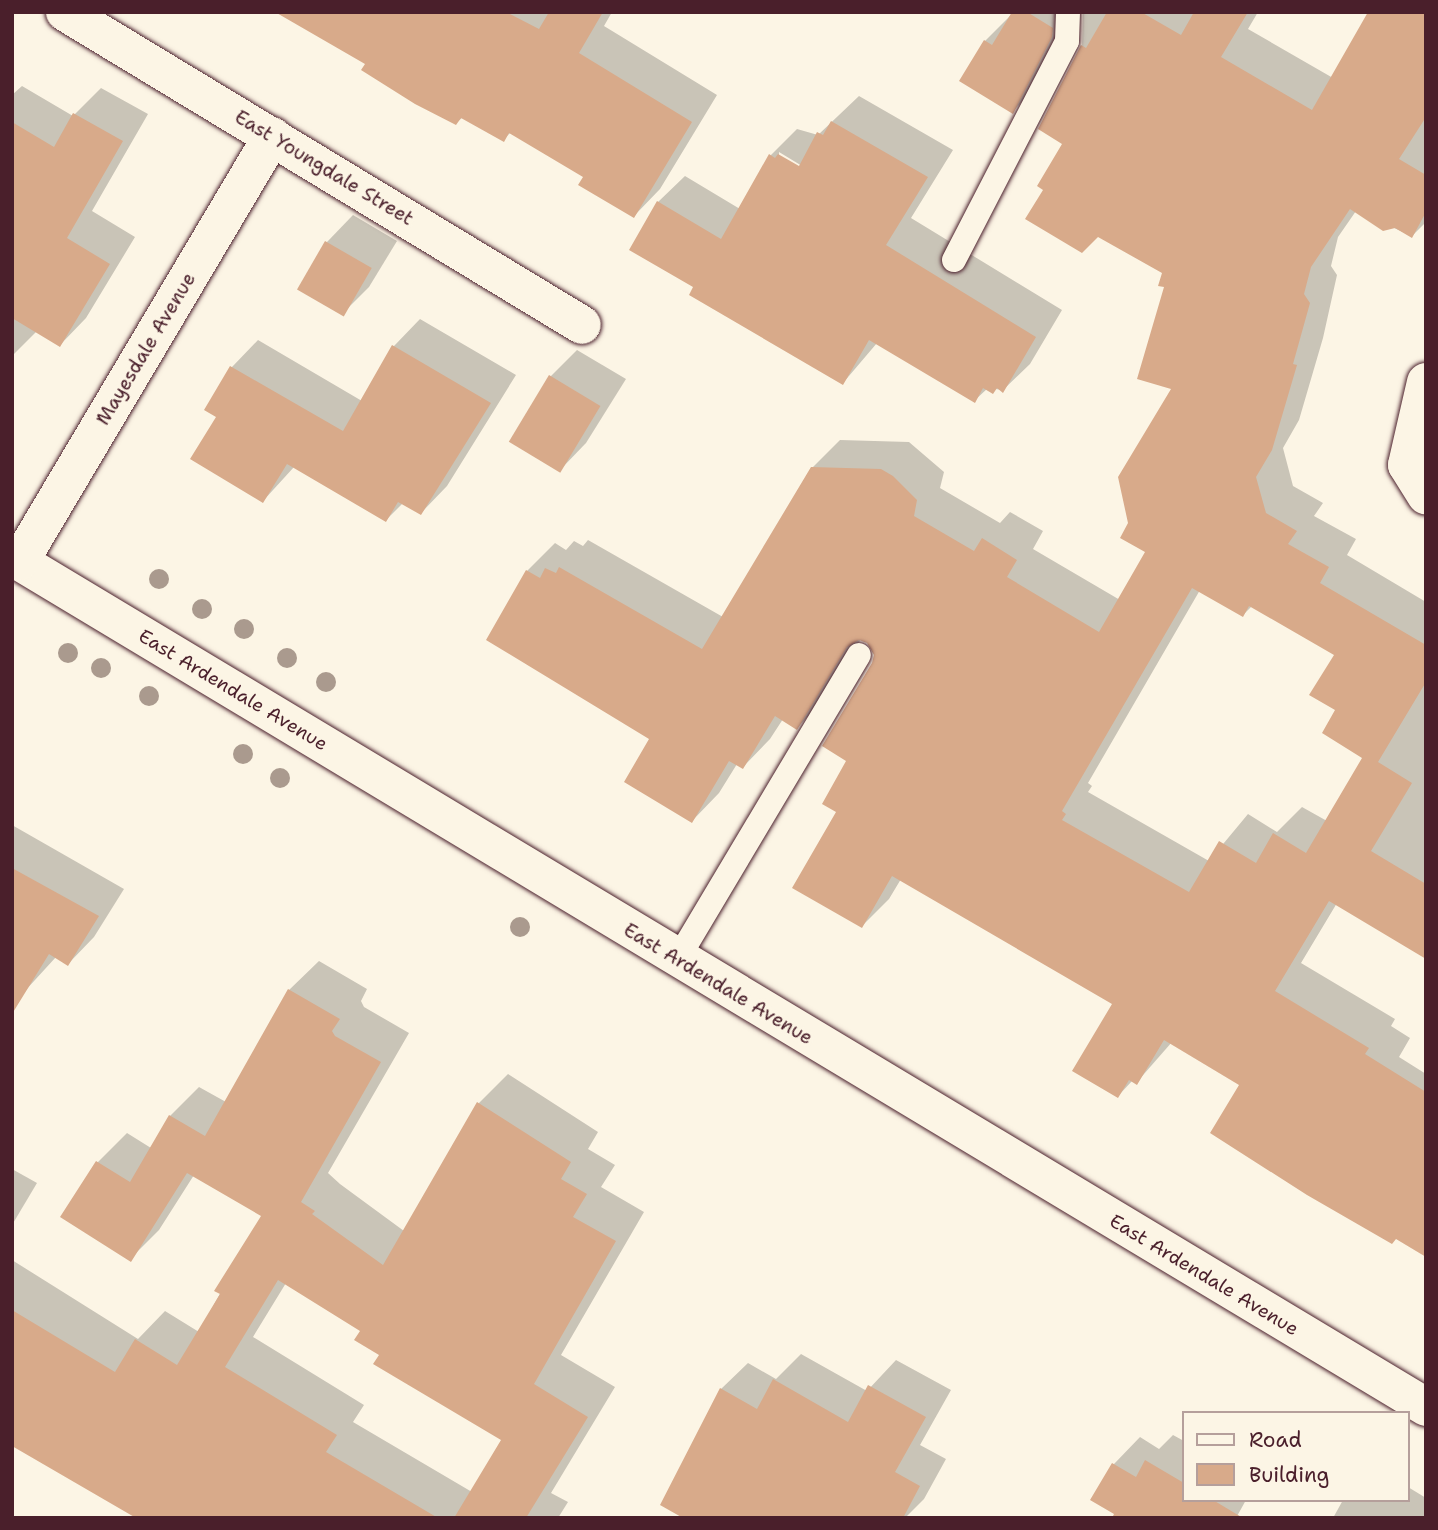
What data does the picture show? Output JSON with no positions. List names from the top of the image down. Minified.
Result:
{"streets":{"street":["East Youngdale Street","Mayesdale Avenue","East Ardendale Avenue"]},"crossings":[["East Youngdale Street","Mayesdale Avenue"],["Mayesdale Avenue","East Ardendale Avenue"]],"legend":["Road","Building"]}
